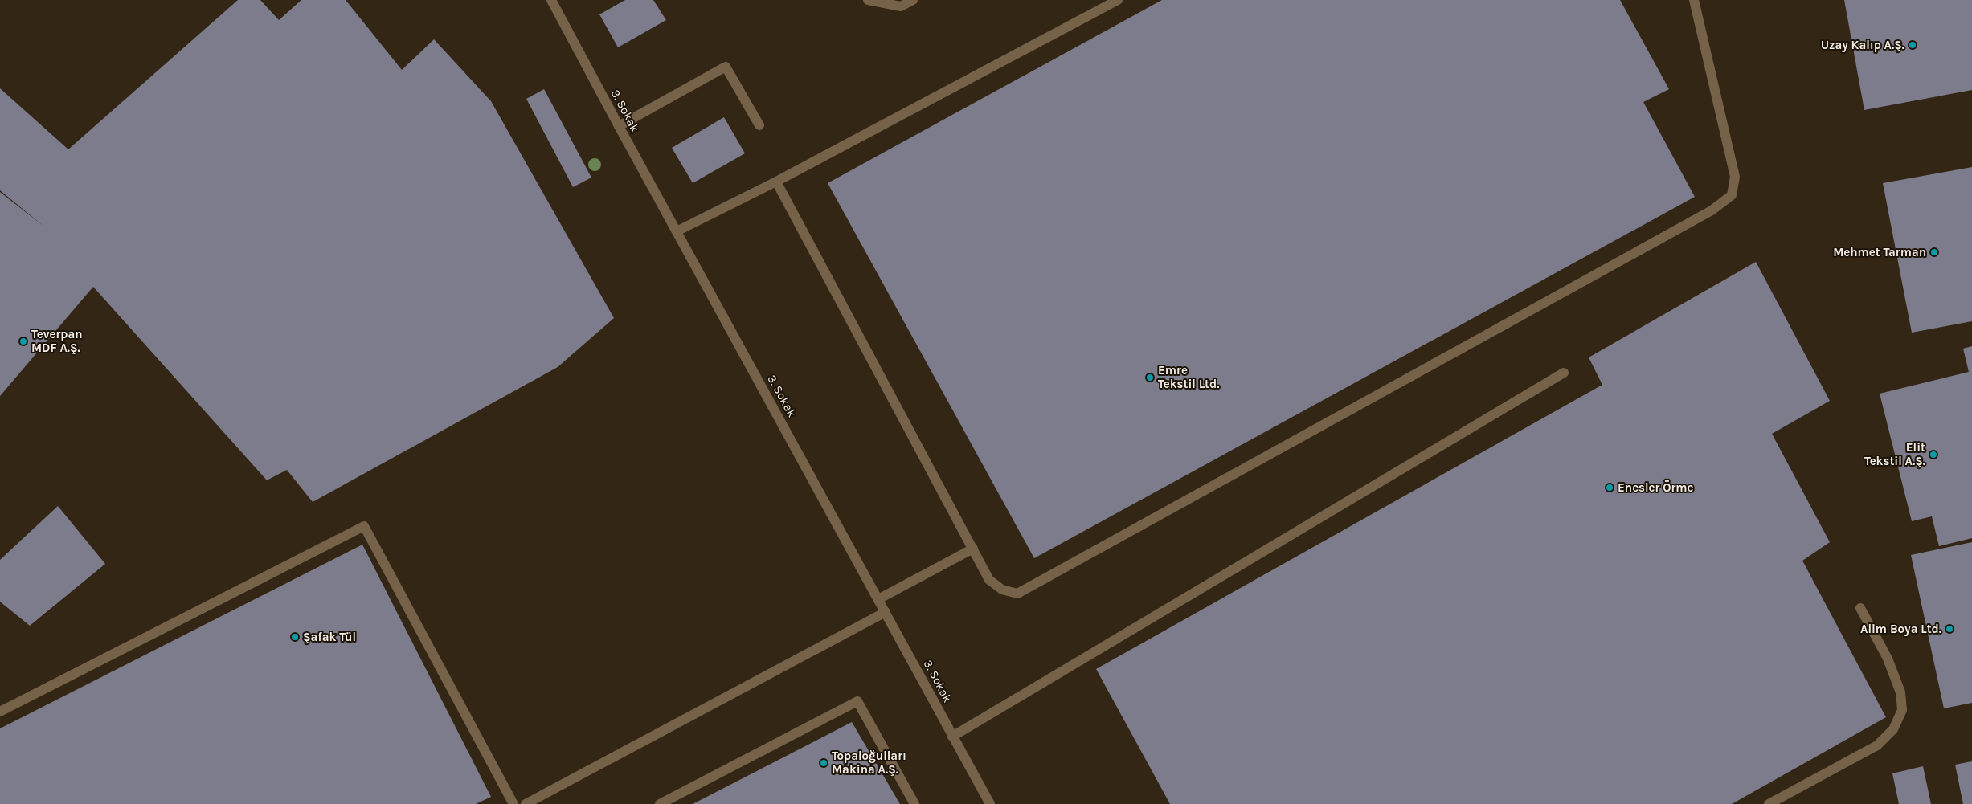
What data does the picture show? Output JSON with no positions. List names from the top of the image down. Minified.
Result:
{"streets":{"street":["3. Sokak"]},"places":["Uzay Kalıp A.Ş.","Mehmet Tarman","Teverpan MDF A.Ş.","Emre Tekstil Ltd.","Elit Tekstil A.Ş.","Enesler Örme","Alim Boya Ltd.","Şafak Tül","Topaloğulları Makina A.Ş."]}
